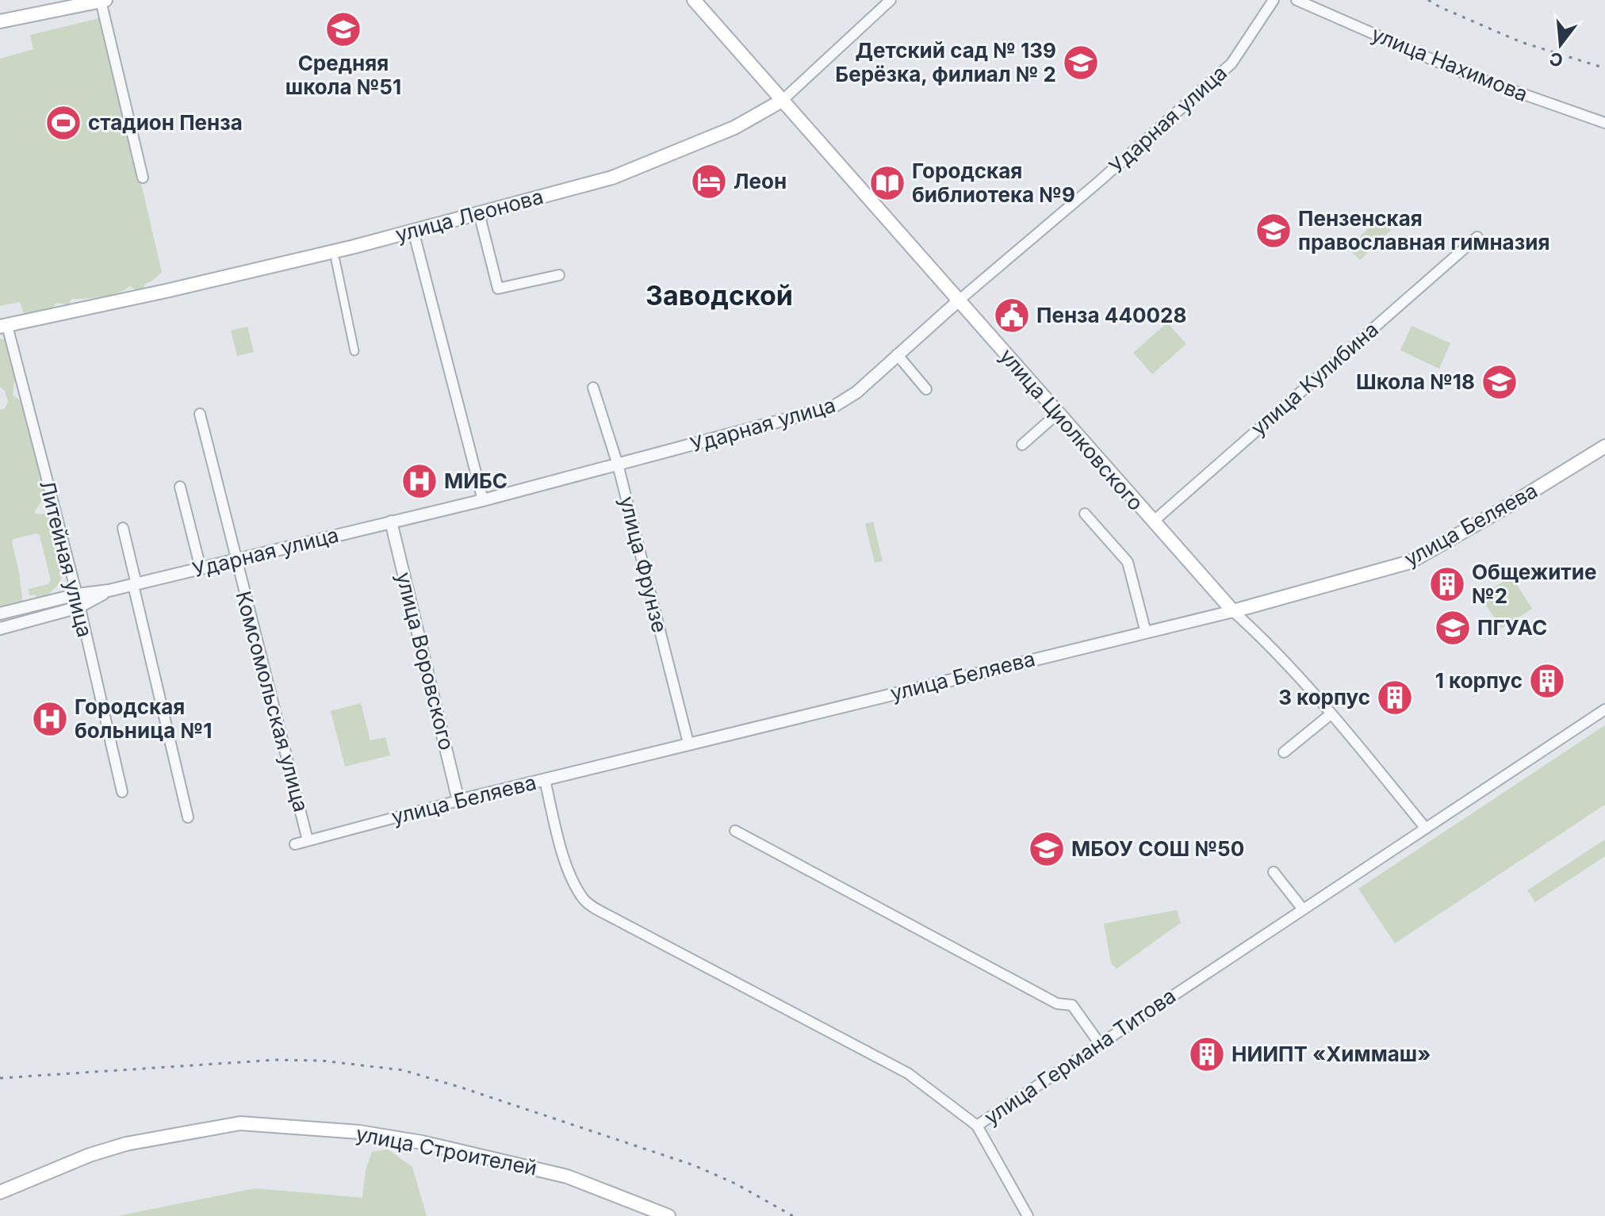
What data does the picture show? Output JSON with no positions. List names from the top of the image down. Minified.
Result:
{"streets":{"main road":["улица Леонова","улица Циолковского","улица Беляева","улица Строителей"],"street":["улица Нахимова","Ударная улица","улица Кулибина","Литейная улица","улица Фрунзе","улица Воровского","Комсомольская улица","улица Германа Титова"]},"crossings":[["Ударная улица","улица Циолковского"],["Ударная улица","Литейная улица"],["Ударная улица","улица Фрунзе"],["Ударная улица","улица Воровского"],["Ударная улица","Комсомольская улица"],["улица Леонова","улица Циолковского"],["улица Леонова","Литейная улица"],["улица Кулибина","улица Циолковского"],["улица Циолковского","улица Беляева"],["улица Циолковского","улица Германа Титова"],["улица Беляева","улица Фрунзе"],["улица Беляева","улица Воровского"],["улица Беляева","Комсомольская улица"],["улица Беляева","улица Германа Титова"]],"districts":["Заводской"],"places":{"school or university":["Средняя школа №51","Детский сад № 139 Берёзка, филиал № 2","Пензенская православная гимназия","Школа №18","ПГУАС","МБОУ СОШ №50"],"sports":["стадион Пенза"],"hotel":["Леон"],"library":["Городская библиотека №9"],"public building":["Пенза 440028"],"hospital":["МИБС","Городская больница №1"],"building":["Общежитие №2","1 корпус","3 корпус","НИИПТ «Химмаш»"]},"north":"bottom"}
